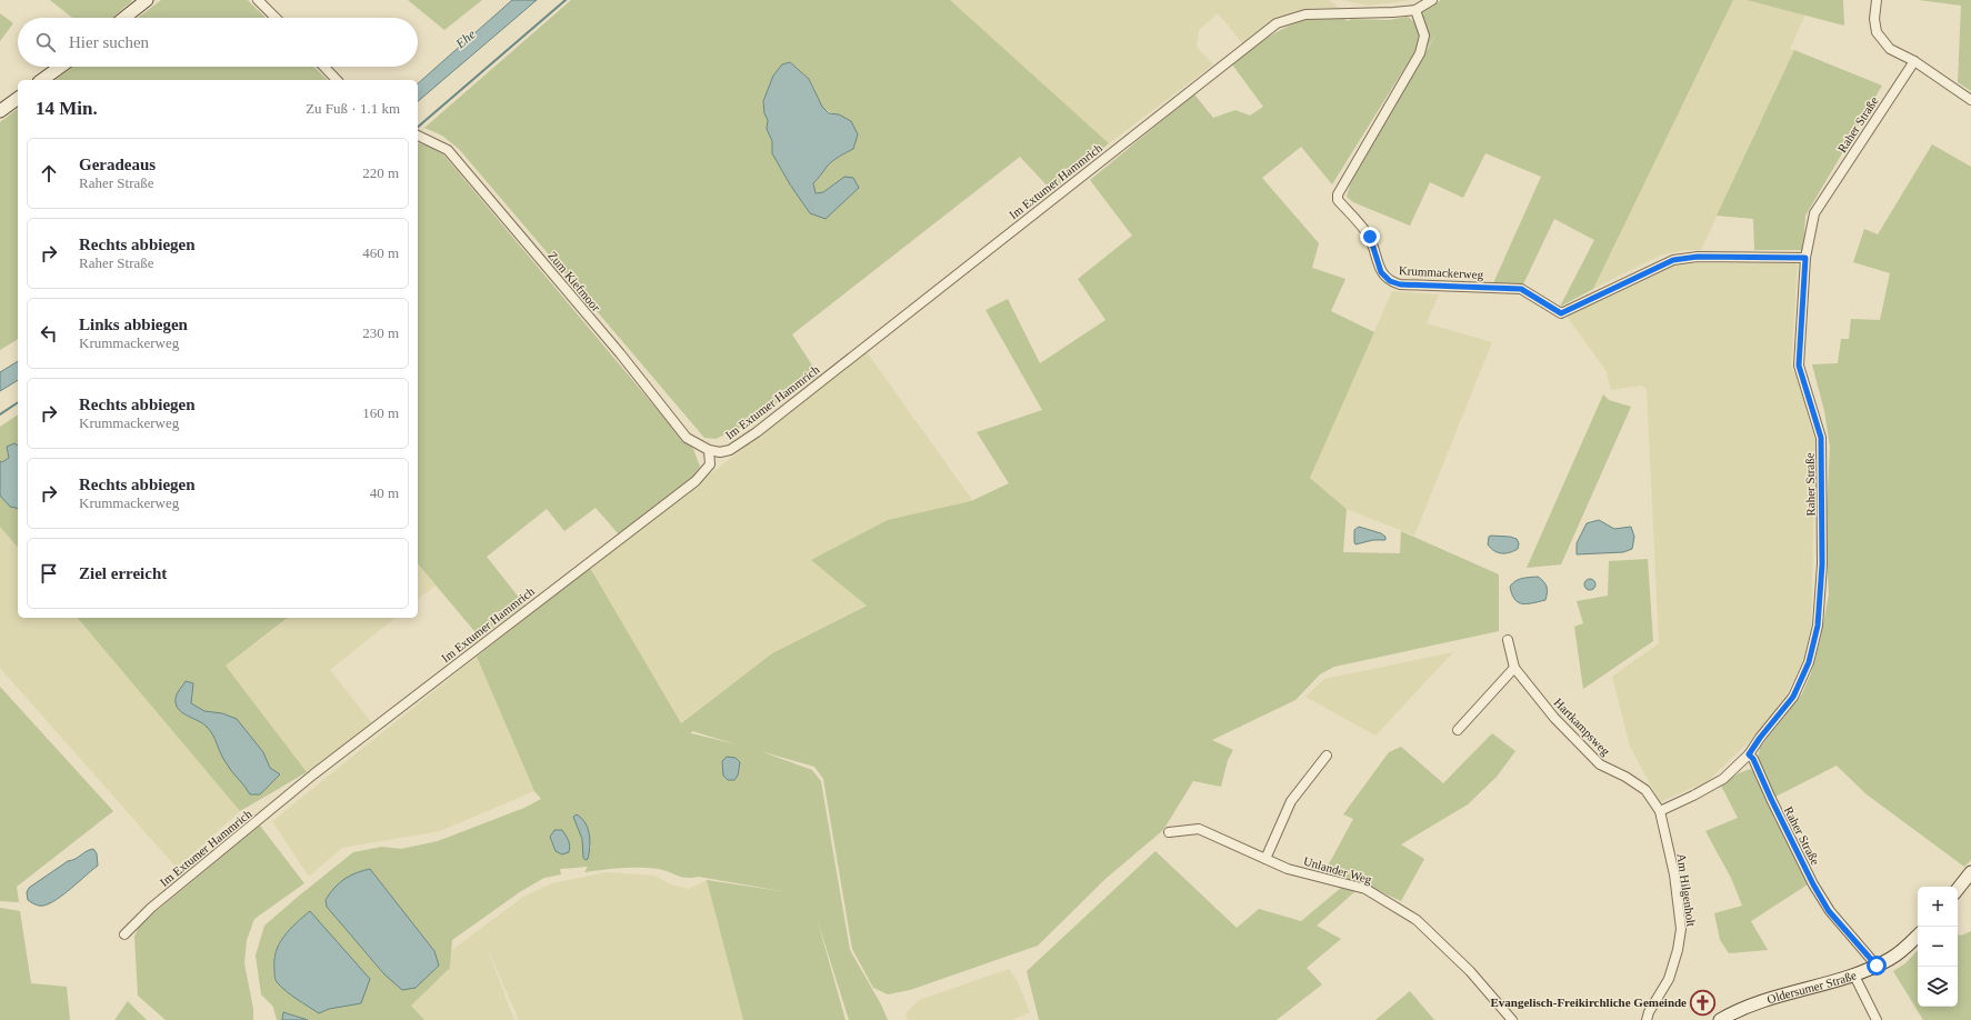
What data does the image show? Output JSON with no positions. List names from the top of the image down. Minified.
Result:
{"streets":{"main road":["Oldersumer Straße"],"street":["Raher Straße","Im Extumer Hammrich","Krummackerweg","Zum Kiefmoor","Hartkampsweg","Unlander Weg","Am Hilgenholt"]},"crossings":[["Raher Straße","Krummackerweg"],["Raher Straße","Oldersumer Straße"],["Im Extumer Hammrich","Krummackerweg"],["Im Extumer Hammrich","Zum Kiefmoor"],["Hartkampsweg","Am Hilgenholt"]],"water":["Ehe"],"places":{"church":["Evangelisch-Freikirchliche Gemeinde"]},"page":{"search":"Hier suchen","heading":["14 Min.","Zu Fuß · 1.1 km"],"list":[["Geradeaus","Raher Straße","220 m"],["Rechts abbiegen","Raher Straße","460 m"],["Links abbiegen","Krummackerweg","230 m"],["Rechts abbiegen","Krummackerweg","160 m"],["Rechts abbiegen","Krummackerweg","40 m"],"Ziel erreicht"],"map_buttons":["+","−"]}}
